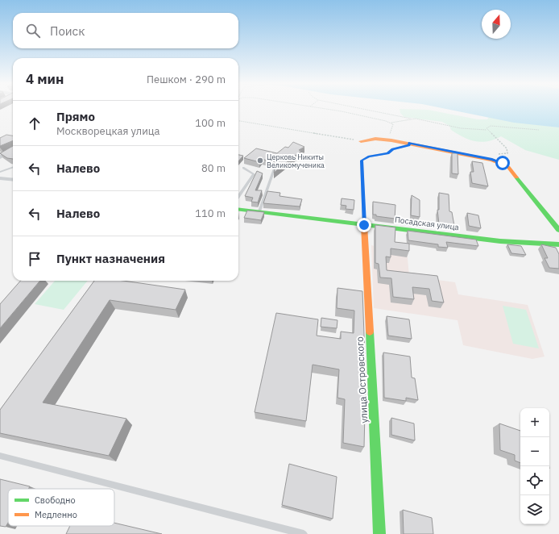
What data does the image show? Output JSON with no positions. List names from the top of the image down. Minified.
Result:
{"streets":{"street":["Посадская улица","улица Островского"]},"crossings":[["Посадская улица","улица Островского"]],"places":["Церковь Никиты Великомученика"],"legend":["Свободно","Медленно"],"north":"top","page":{"search":"Поиск","heading":["4 мин","Пешком · 290 m"],"list":[["Прямо","Москворецкая улица","100 m"],["Налево","80 m"],["Налево","110 m"],"Пункт назначения"],"map_buttons":["+","−"]}}
